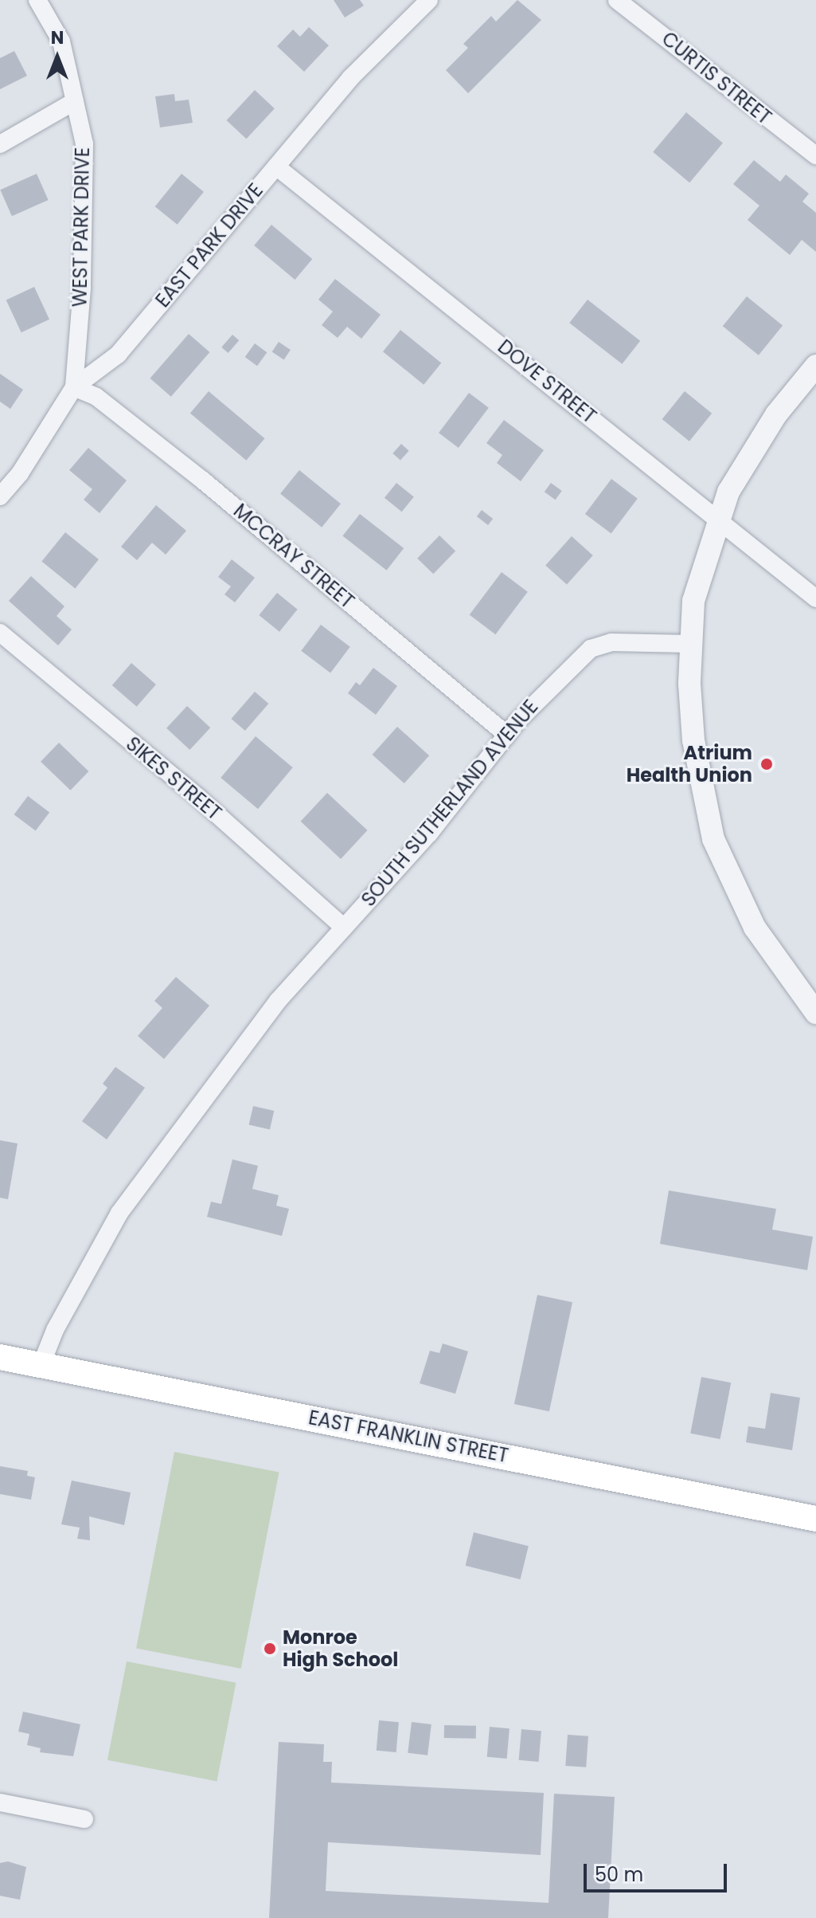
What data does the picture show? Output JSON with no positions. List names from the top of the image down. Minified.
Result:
{"streets":{"main road":["EAST FRANKLIN STREET"],"street":["CURTIS STREET","WEST PARK DRIVE","EAST PARK DRIVE","DOVE STREET","MCCRAY STREET","SIKES STREET","SOUTH SUTHERLAND AVENUE"]},"crossings":[["WEST PARK DRIVE","EAST PARK DRIVE"],["WEST PARK DRIVE","MCCRAY STREET"],["EAST PARK DRIVE","DOVE STREET"],["EAST PARK DRIVE","MCCRAY STREET"],["MCCRAY STREET","SOUTH SUTHERLAND AVENUE"],["SIKES STREET","SOUTH SUTHERLAND AVENUE"],["SOUTH SUTHERLAND AVENUE","EAST FRANKLIN STREET"]],"places":["Atrium Health Union","Monroe High School"],"scale_bar":"50 m","north":"top"}
